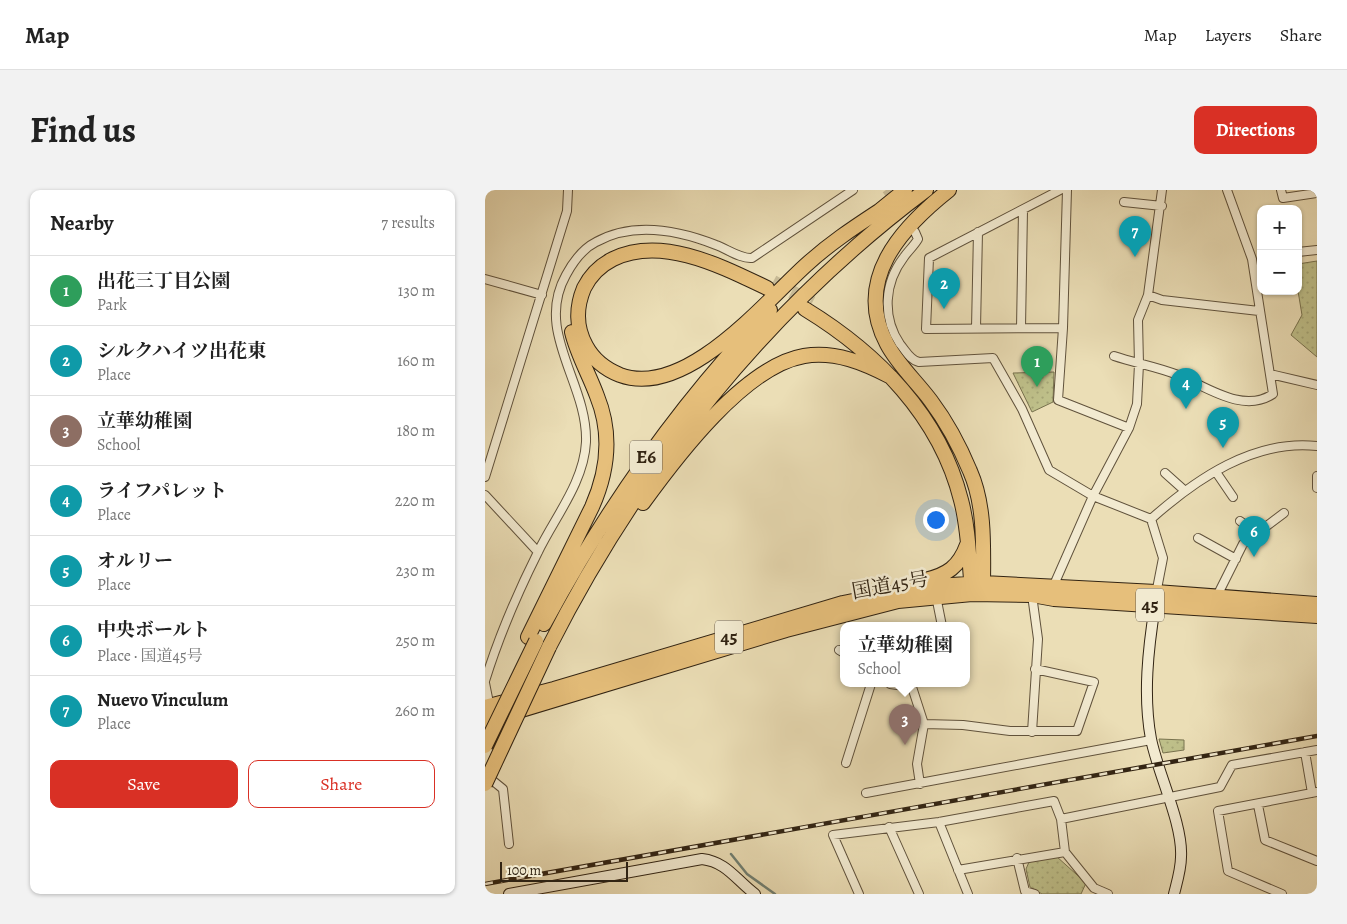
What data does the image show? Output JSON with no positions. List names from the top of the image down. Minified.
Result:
{"streets":{"highway":["E6","国道45号","45"]},"scale_bar":"100 m","page":{"header":"Map","nav":["Map","Layers","Share"],"title":"Find us","buttons":["Directions",["Save","Share"]],"heading":["Nearby","7 results"],"map_buttons":["+","−"],"pins":["7","2","1","4","5","6","3"],"list":[{"mark":"1","name":"出花三丁目公園","note":"Park","value":"130 m"},{"mark":"2","name":"シルクハイツ出花東","note":"Place","value":"160 m"},{"mark":"3","name":"立華幼稚園","note":"School","value":"180 m"},{"mark":"4","name":"ライフパレット","note":"Place","value":"220 m"},{"mark":"5","name":"オルリー","note":"Place","value":"230 m"},{"mark":"6","name":"中央ボールト","note":"Place · 国道45号","value":"250 m"},{"mark":"7","name":"Nuevo Vinculum","note":"Place","value":"260 m"}],"popup":["立華幼稚園","School"],"scale":"100 m"}}
